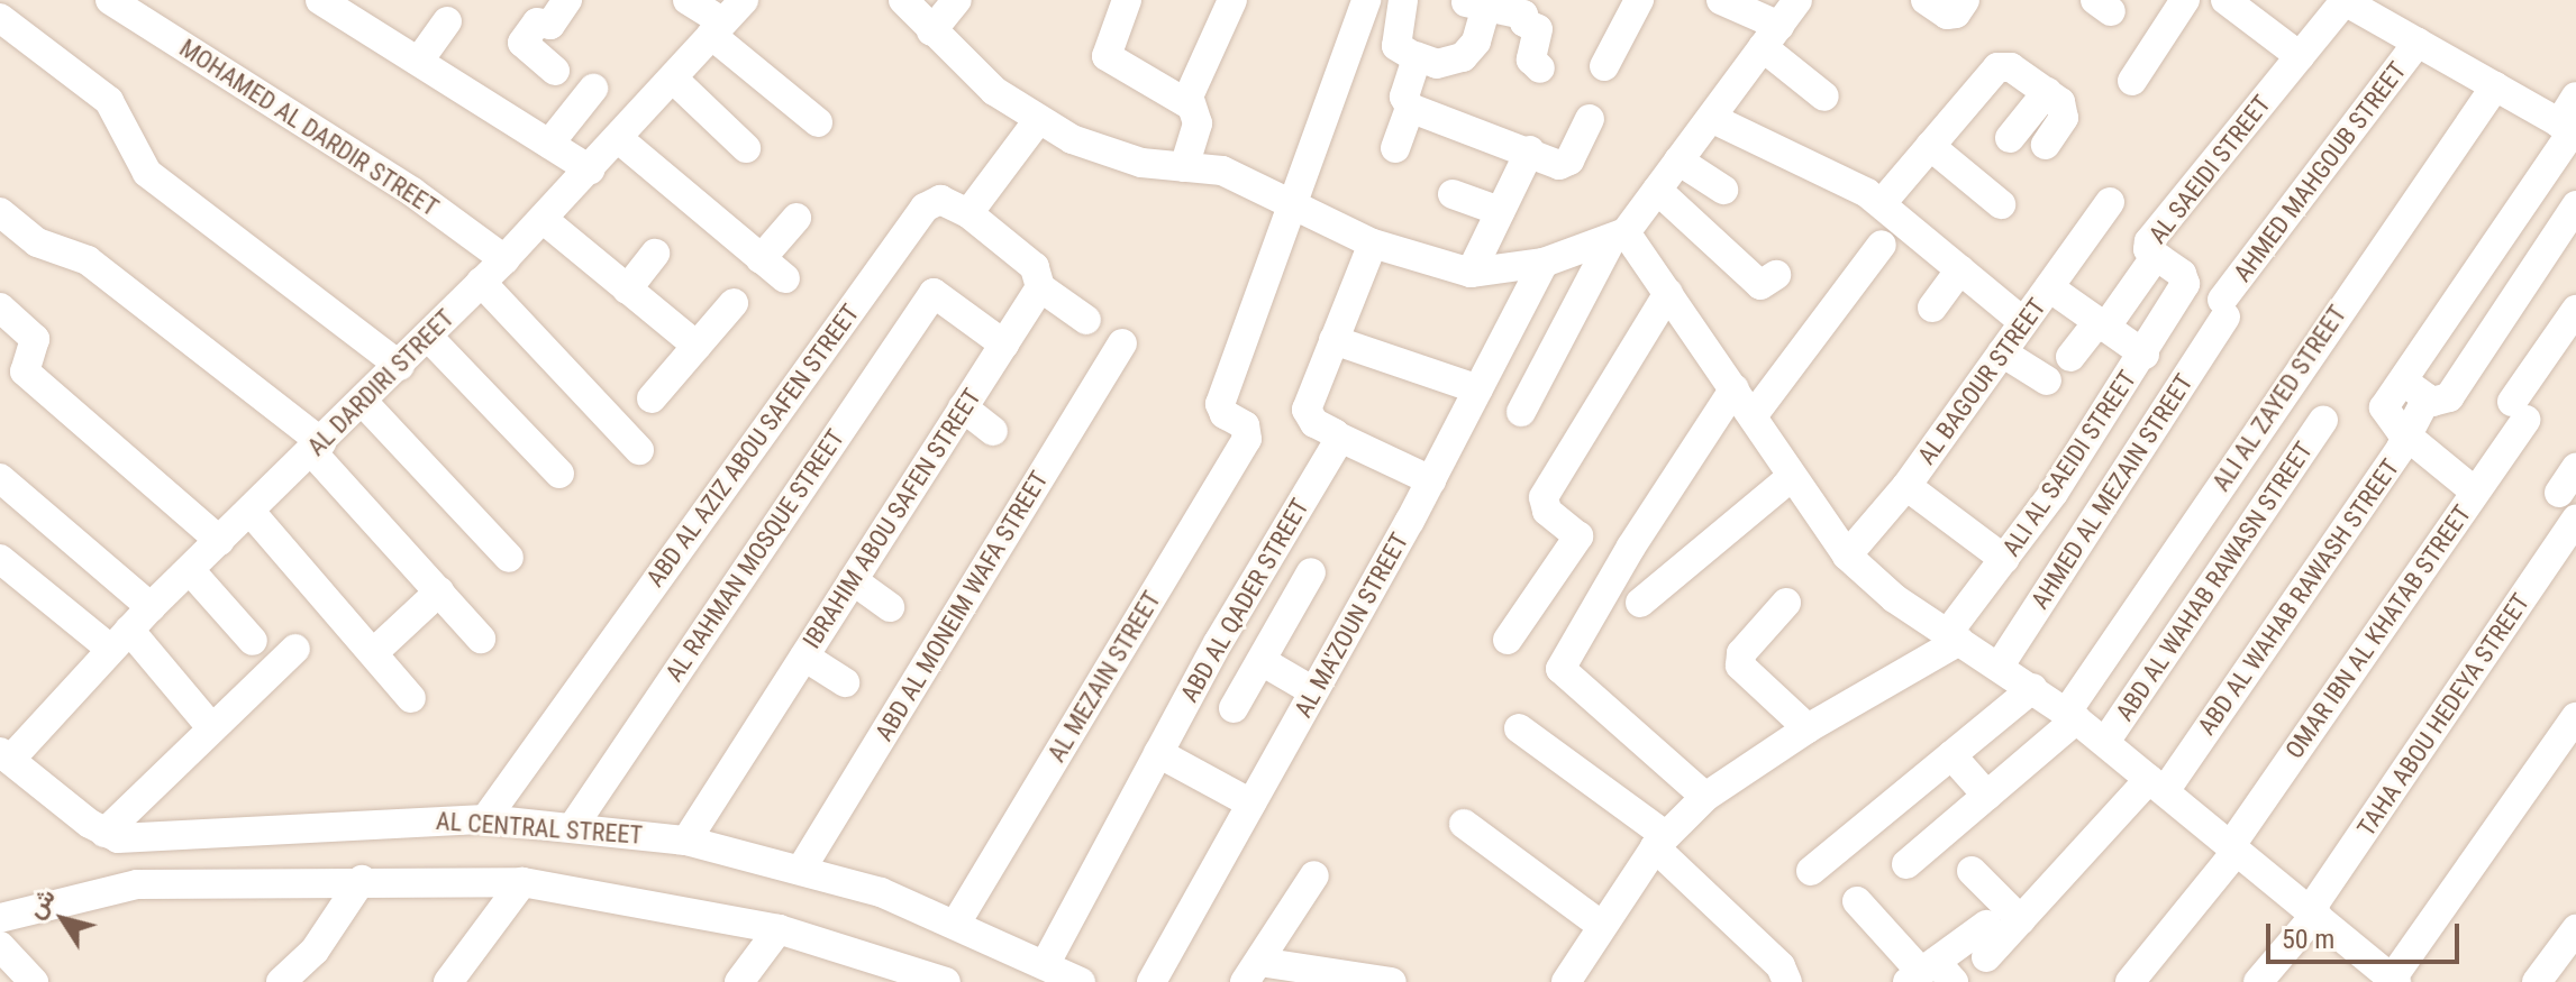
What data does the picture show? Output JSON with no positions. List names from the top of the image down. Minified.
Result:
{"streets":{"street":["MOHAMED AL DARDIR STREET","AL SAEIDI STREET","AHMED MAHGOUB STREET","AL BAGOUR STREET","AL DARDIRI STREET","ALI AL ZAYED STREET","ABD AL AZIZ ABOU SAFEN STREET","ALI AL SAEIDI STREET","AHMED AL MEZAIN STREET","IBRAHIM ABOU SAFEN STREET","AL RAHMAN MOSQUE STREET","ABD AL WAHAB RAWASN STREET","ABD AL WAHAB RAWASH STREET","ABD AL QADER STREET","ABD AL MONEIM WAFA STREET","AL MA'ZOUN STREET","OMAR IBN AL KHATAB STREET","AL MEZAIN STREET","TAHA ABOU HEDEYA STREET","AL CENTRAL STREET"]},"crossings":[["MOHAMED AL DARDIR STREET","AL DARDIRI STREET"],["AL SAEIDI STREET","ALI AL SAEIDI STREET"],["AHMED MAHGOUB STREET","AHMED AL MEZAIN STREET"],["ABD AL AZIZ ABOU SAFEN STREET","AL CENTRAL STREET"],["IBRAHIM ABOU SAFEN STREET","AL RAHMAN MOSQUE STREET"],["IBRAHIM ABOU SAFEN STREET","AL CENTRAL STREET"],["AL RAHMAN MOSQUE STREET","AL CENTRAL STREET"],["ABD AL QADER STREET","AL CENTRAL STREET"],["ABD AL MONEIM WAFA STREET","AL CENTRAL STREET"],["AL MEZAIN STREET","AL CENTRAL STREET"]],"scale_bar":"50 m","north":"top left"}
